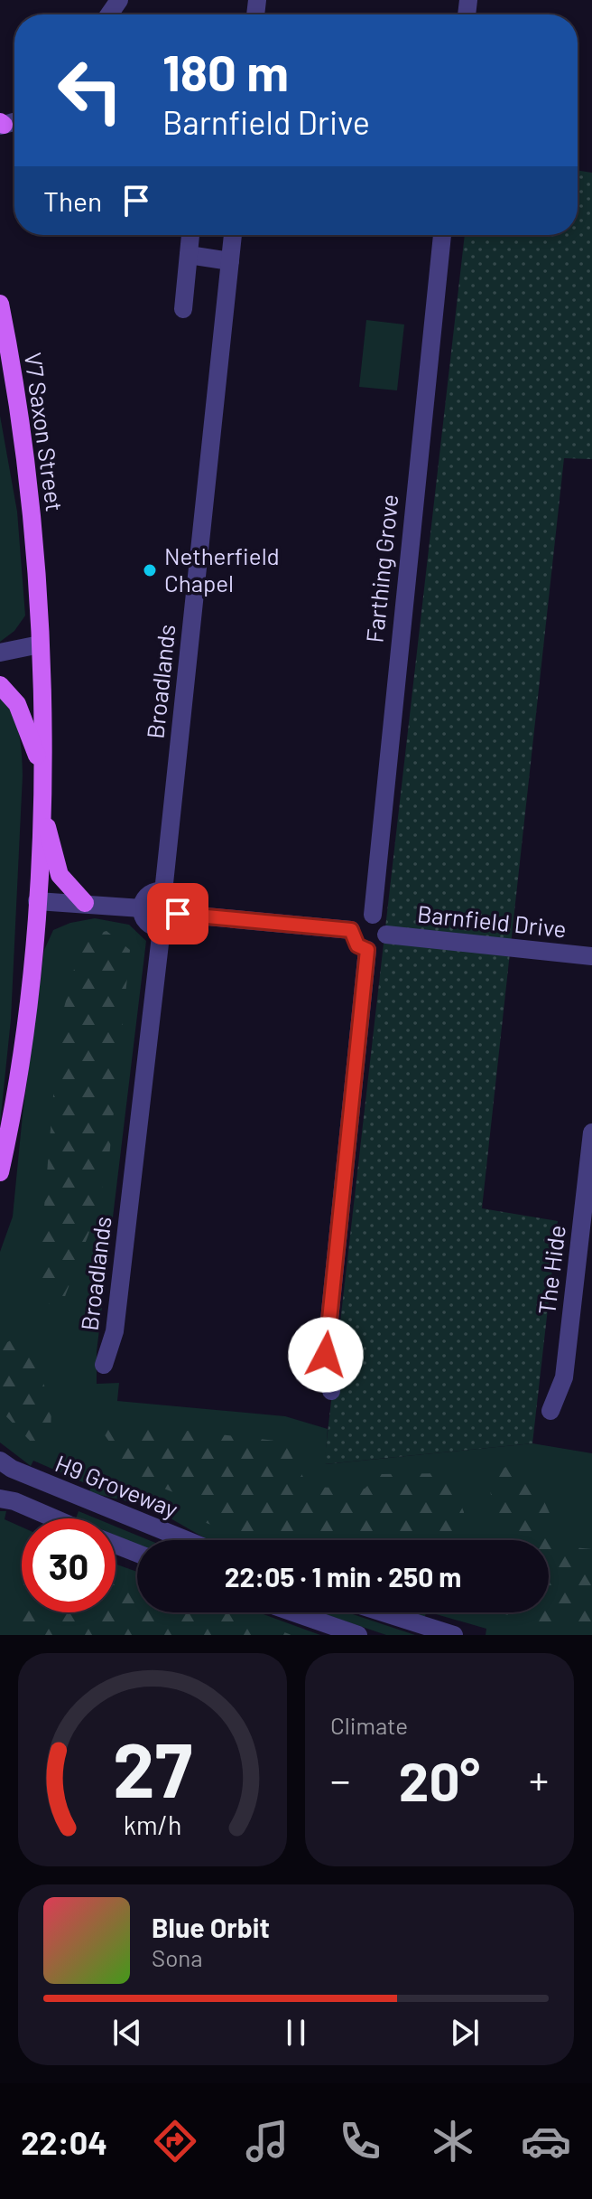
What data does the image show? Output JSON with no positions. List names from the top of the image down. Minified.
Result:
{"streets":{"main road":["V7 Saxon Street"],"street":["Farthing Grove","Broadlands","Barnfield Drive","The Hide","H9 Groveway"]},"crossings":[["Farthing Grove","Barnfield Drive"]],"places":["Netherfield Chapel"],"page":{"turn":["180 m","Barnfield Drive"],"then":"Then","limit":"30","trip":"22:05 · 1 min · 250 m","tile":"Climate","heat":["−","20°","+"],"song":["Blue Orbit","Sona"],"tabs":"22:04","gauge":["27","km/h"]}}
